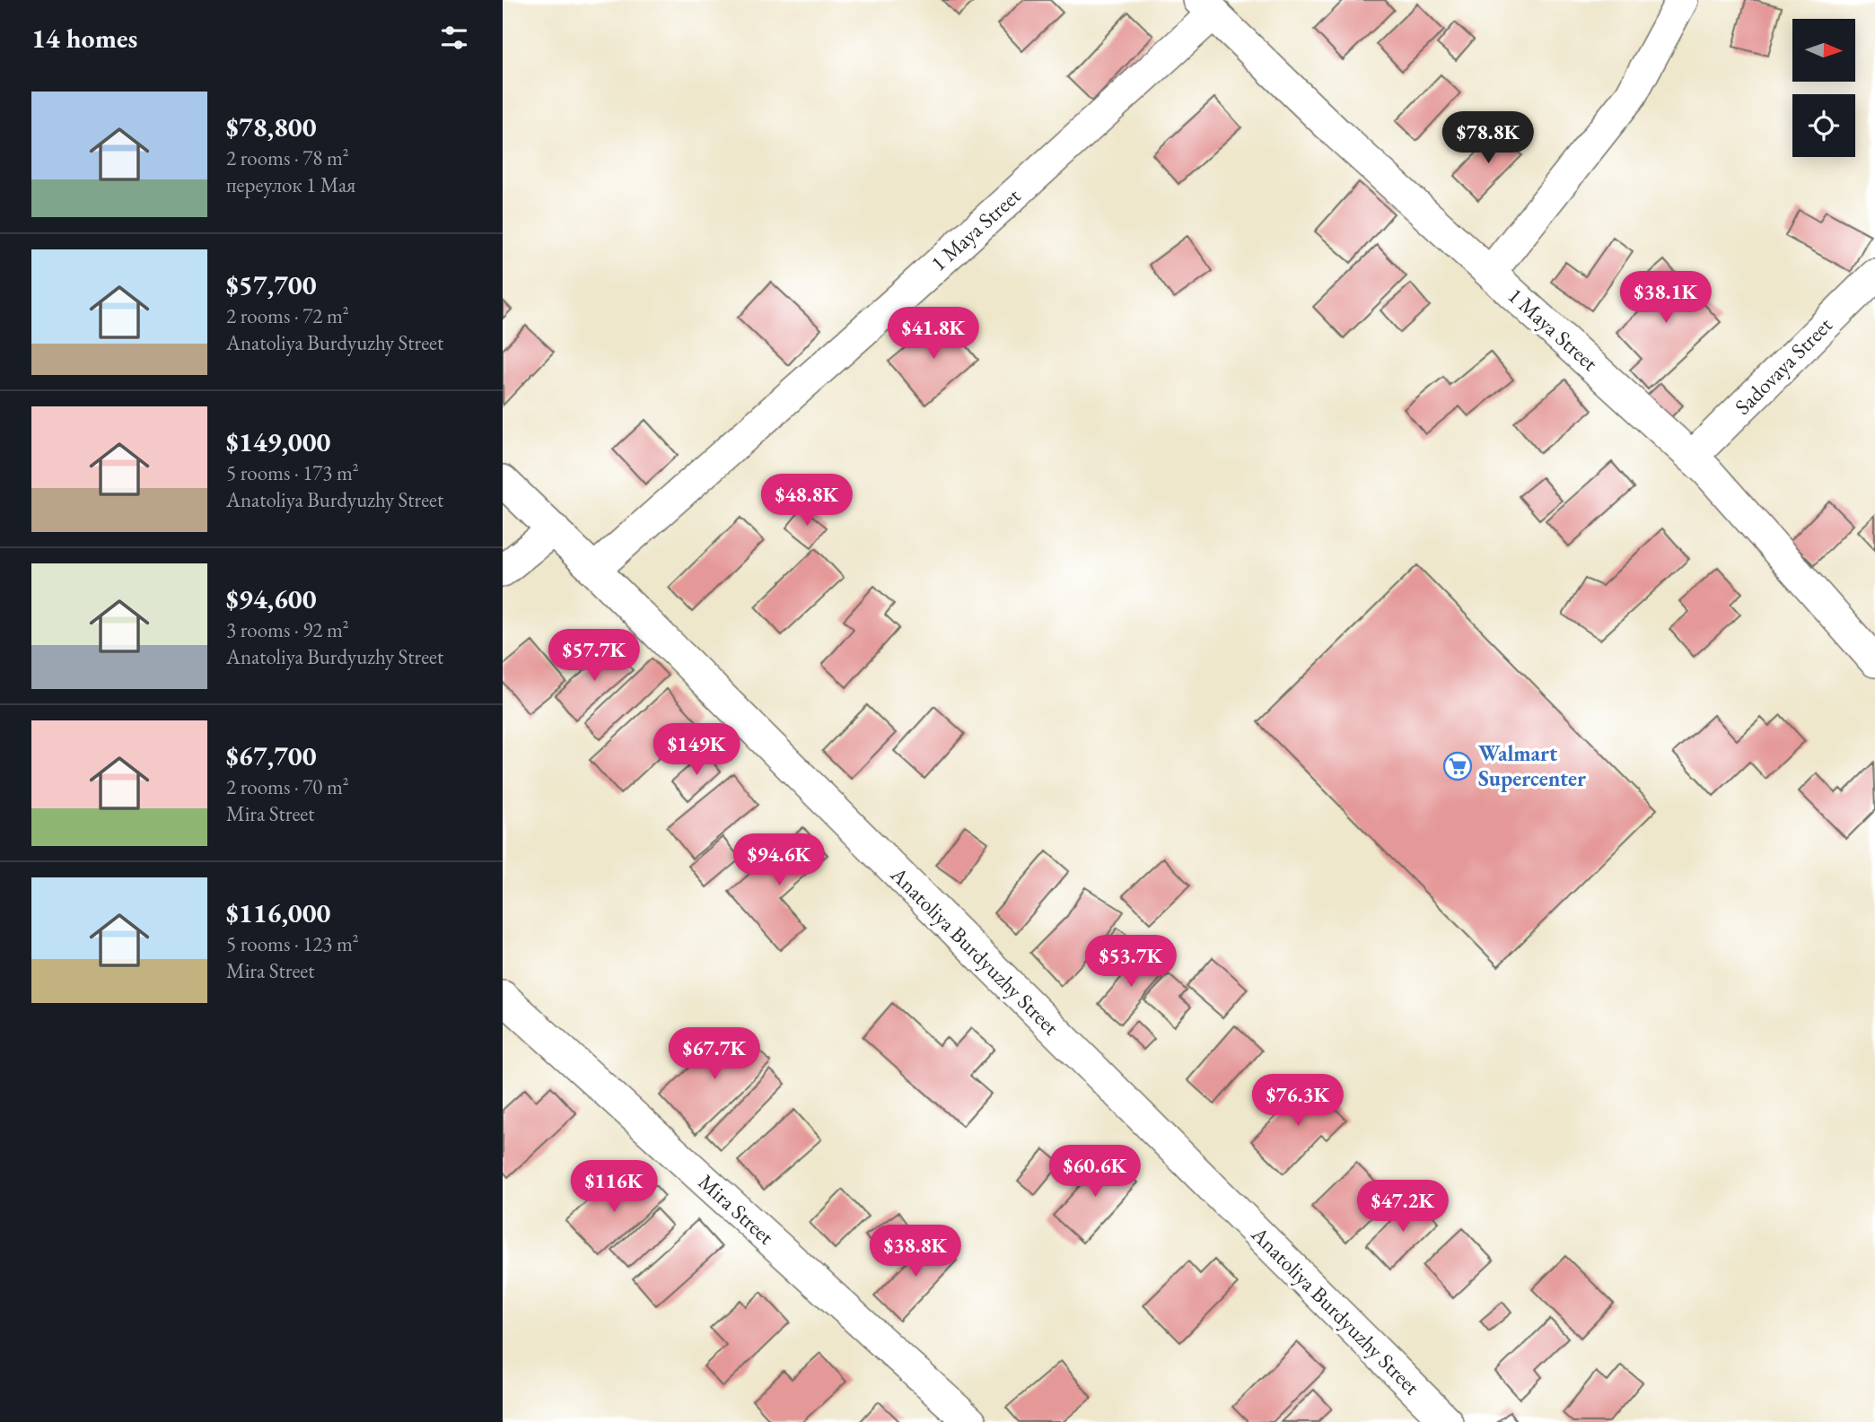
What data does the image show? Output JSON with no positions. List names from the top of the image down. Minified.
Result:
{"streets":{"street":["1 Maya Street","Sadovaya Street","Anatoliya Burdyuzhy Street","Mira Street"]},"crossings":[["1 Maya Street","Sadovaya Street"],["1 Maya Street","Anatoliya Burdyuzhy Street"]],"places":{"supermarket":["Walmart Supercenter"]},"north":"right","page":{"heading":"14 homes","list":[{"name":"$78,800","note":"2 rooms · 78 m² · переулок 1 Мая"},{"name":"$57,700","note":"2 rooms · 72 m² · Anatoliya Burdyuzhy Street"},{"name":"$149,000","note":"5 rooms · 173 m² · Anatoliya Burdyuzhy Street"},{"name":"$94,600","note":"3 rooms · 92 m² · Anatoliya Burdyuzhy Street"},{"name":"$67,700","note":"2 rooms · 70 m² · Mira Street"},{"name":"$116,000","note":"5 rooms · 123 m² · Mira Street"}],"price":["$78.8K","$38.1K","$41.8K","$48.8K","$57.7K","$149K","$94.6K","$53.7K","$67.7K","$76.3K","$60.6K","$116K","$47.2K","$38.8K"]}}
